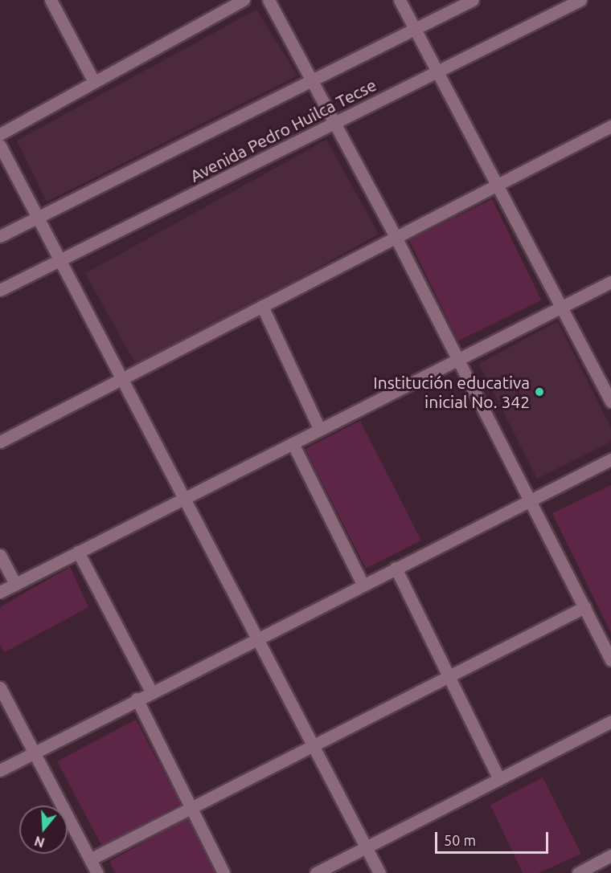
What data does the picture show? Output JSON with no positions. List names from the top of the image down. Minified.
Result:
{"streets":{"street":["Avenida Pedro Huilca Tecse"]},"places":["Institución educativa inicial No. 342"],"scale_bar":"50 m","north":"bottom"}
